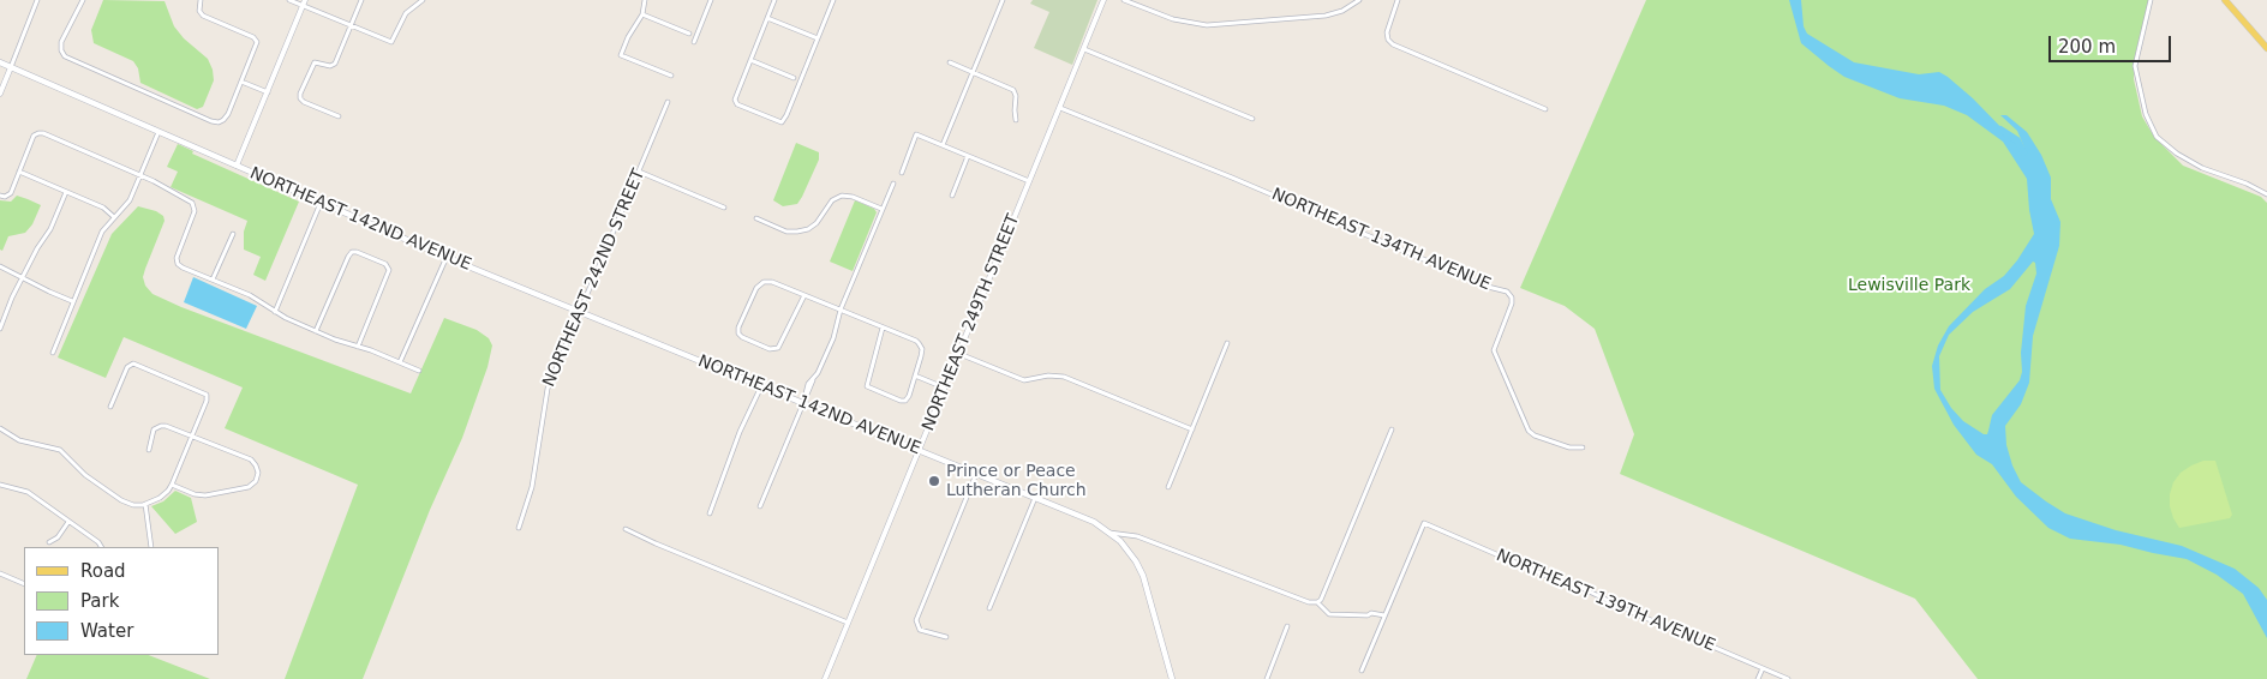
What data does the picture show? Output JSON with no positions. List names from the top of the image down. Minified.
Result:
{"streets":{"main road":["NORTHEAST 142ND AVENUE"],"street":["NORTHEAST 134TH AVENUE","NORTHEAST 242ND STREET","NORTHEAST 249TH STREET","NORTHEAST 139TH AVENUE"]},"crossings":[["NORTHEAST 142ND AVENUE","NORTHEAST 242ND STREET"],["NORTHEAST 142ND AVENUE","NORTHEAST 249TH STREET"],["NORTHEAST 142ND AVENUE","NORTHEAST 139TH AVENUE"],["NORTHEAST 134TH AVENUE","NORTHEAST 249TH STREET"]],"parks":["Lewisville Park"],"places":["Prince or Peace Lutheran Church"],"legend":["Road","Park","Water"],"scale_bar":"200 m"}
